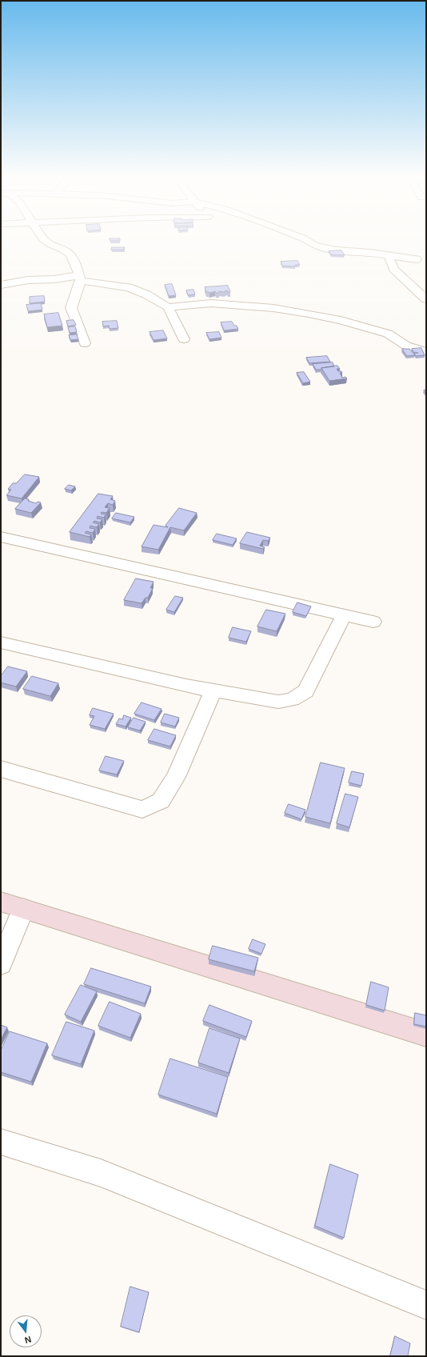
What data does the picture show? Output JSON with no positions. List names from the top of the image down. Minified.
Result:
{"north":"bottom"}
